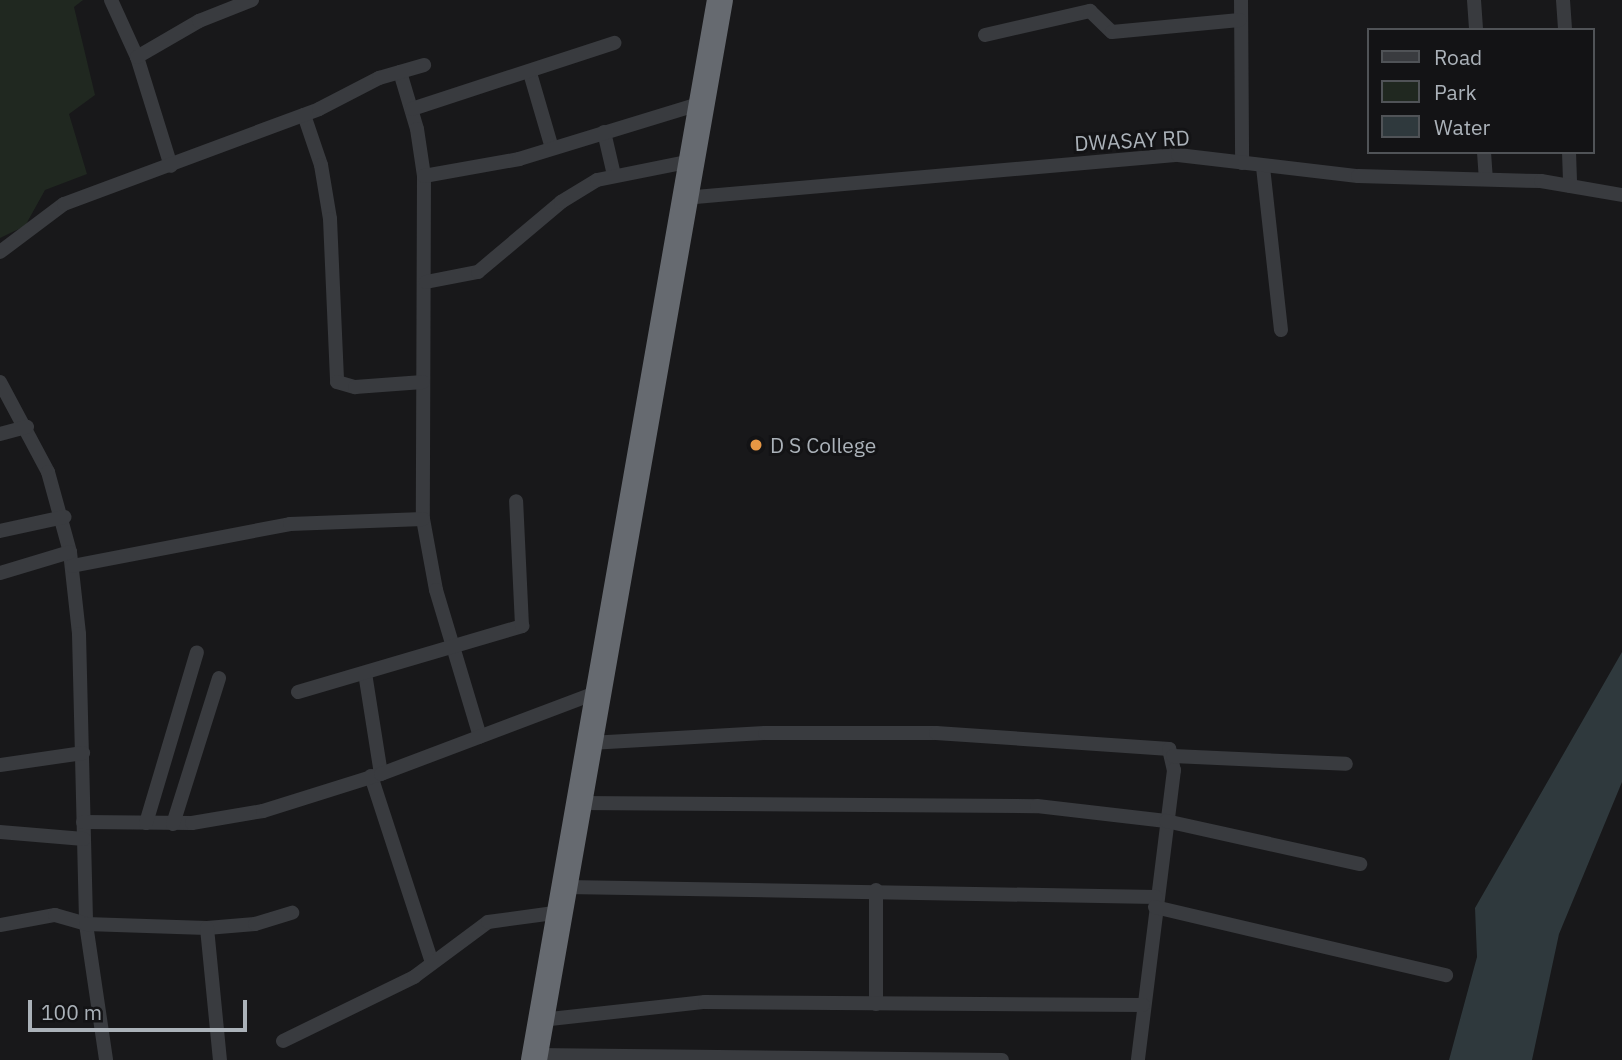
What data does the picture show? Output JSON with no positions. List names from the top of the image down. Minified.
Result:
{"streets":{"street":["DWASAY RD"]},"places":["D S College"],"legend":["Road","Park","Water"],"scale_bar":"100 m"}
